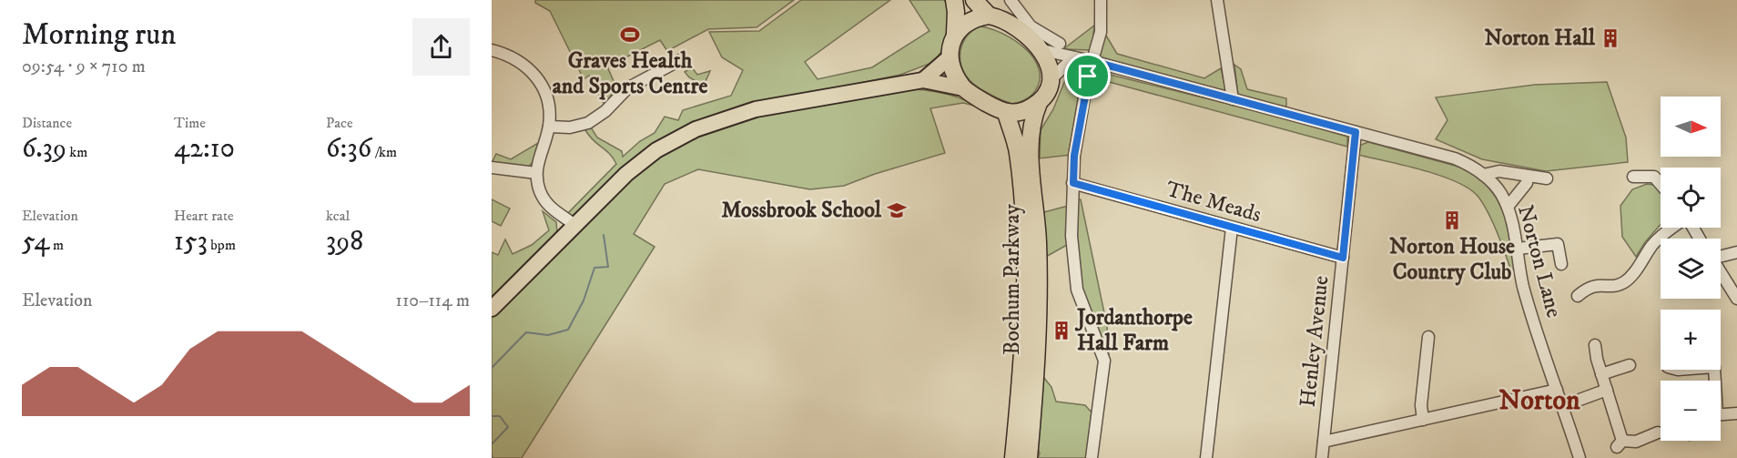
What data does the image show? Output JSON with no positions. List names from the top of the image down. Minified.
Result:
{"streets":{"highway":["Bochum Parkway"],"street":["The Meads","Norton Lane","Henley Avenue"]},"crossings":[["The Meads","Henley Avenue"],["Norton Lane","Bochum Parkway"],["Norton Lane","Henley Avenue"]],"districts":["Norton"],"places":{"sports":["Graves Health and Sports Centre"],"building":["Norton Hall","Norton House Country Club","Jordanthorpe Hall Farm"],"school or university":["Mossbrook School"]},"north":"right","page":{"heading":["Morning run","09:54 · 9 × 710 m"],"stats":[["Distance","6.39 km"],["Time","42:10"],["Pace","6:36 /km"],["Elevation","54 m"],["Heart rate","153 bpm"],["kcal","398"]],"map_buttons":["+","−"],"chart":["Elevation","110–114 m"]}}
